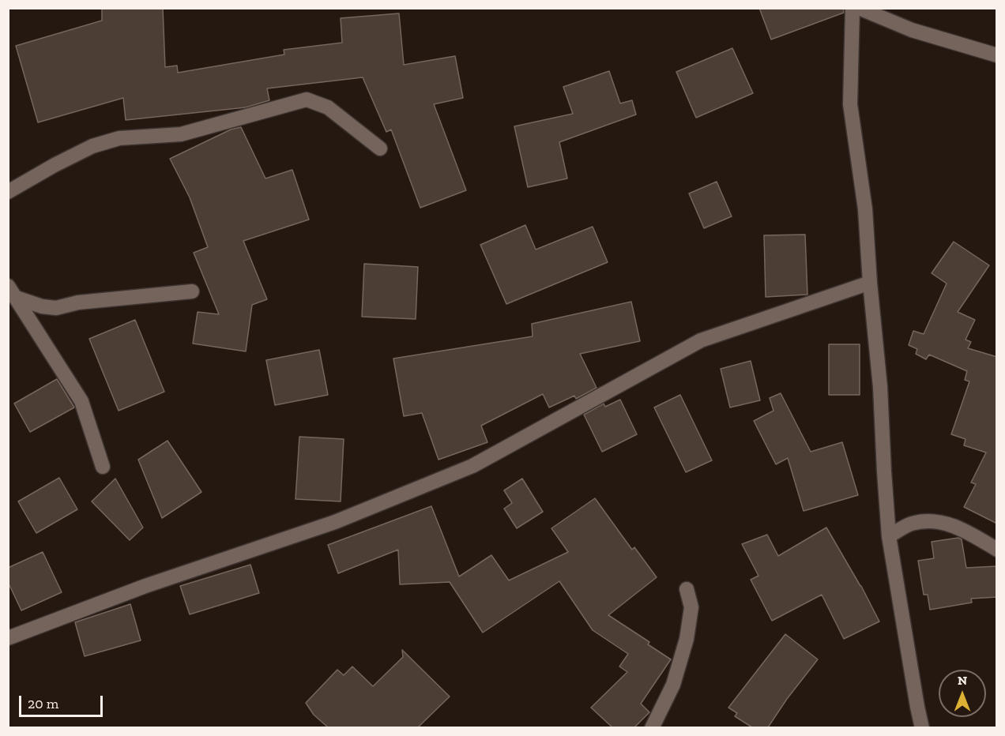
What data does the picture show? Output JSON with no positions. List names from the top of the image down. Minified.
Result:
{"scale_bar":"20 m","north":"top"}
